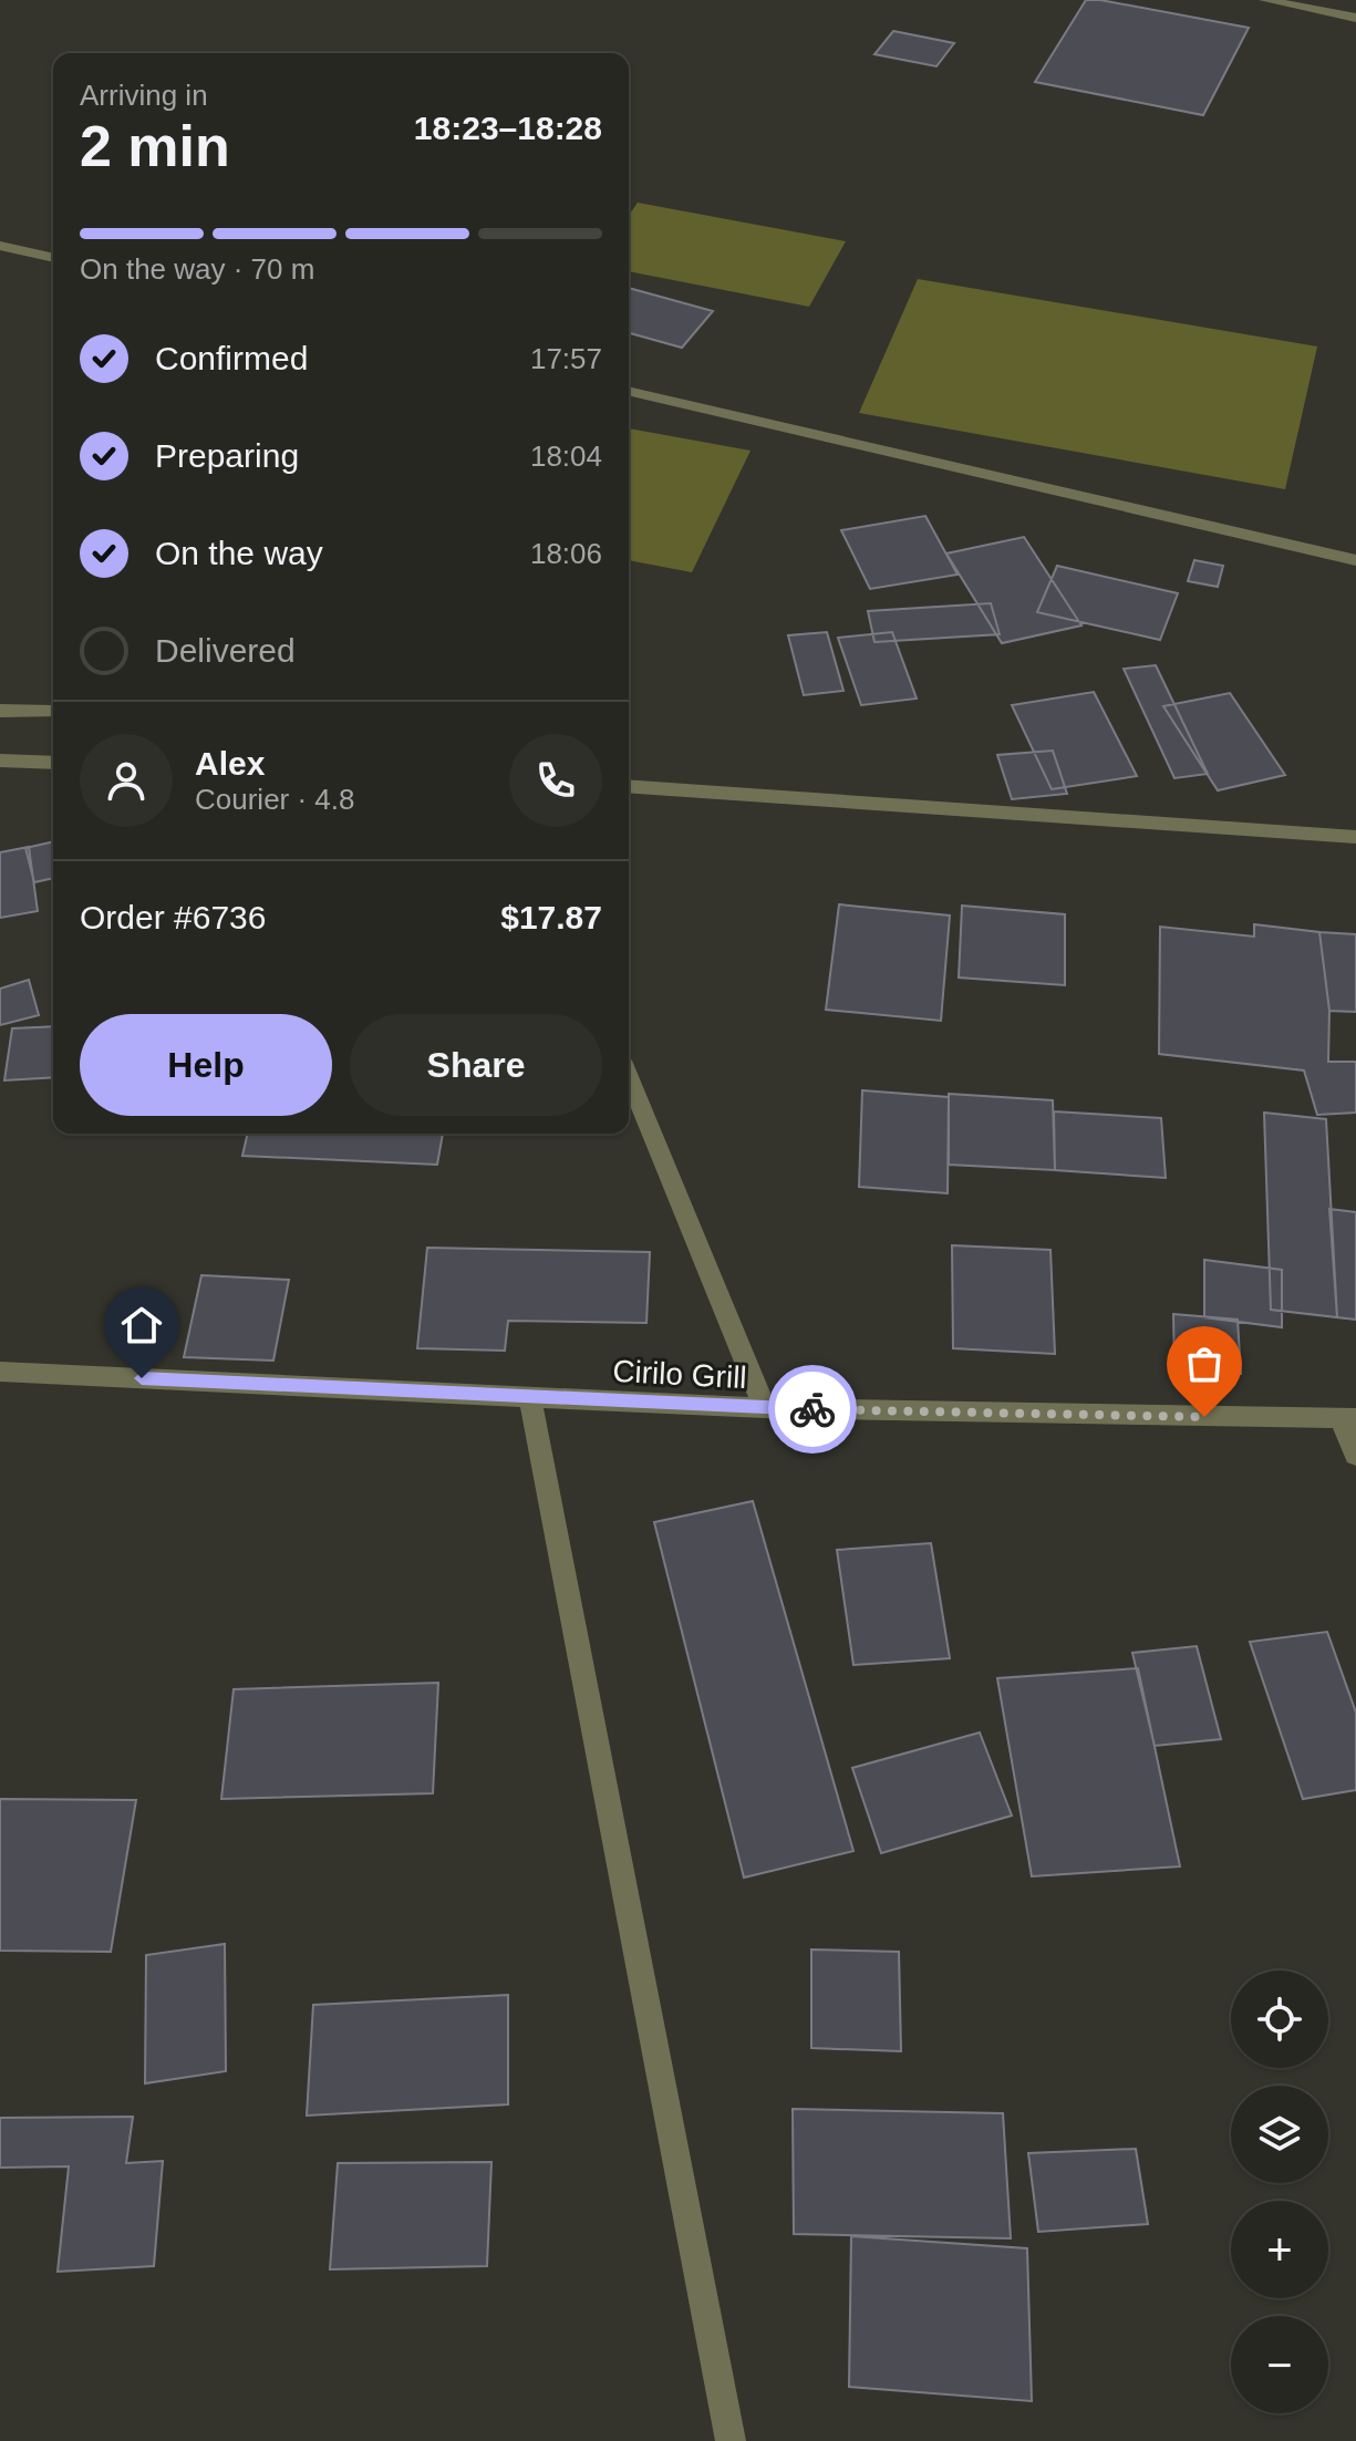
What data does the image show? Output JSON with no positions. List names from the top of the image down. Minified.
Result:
{"streets":{"street":["Cirilo Grill"]},"page":{"heading":["2 min","Arriving in","18:23–18:28"],"panel":["Alex","Courier · 4.8","Order #6736","$17.87"],"bar":"On the way · 70 m","list":[["Confirmed","17:57"],["Preparing","18:04"],["On the way","18:06"],"Delivered"],"buttons":["Help","Share"],"map_buttons":["+","−"]}}
